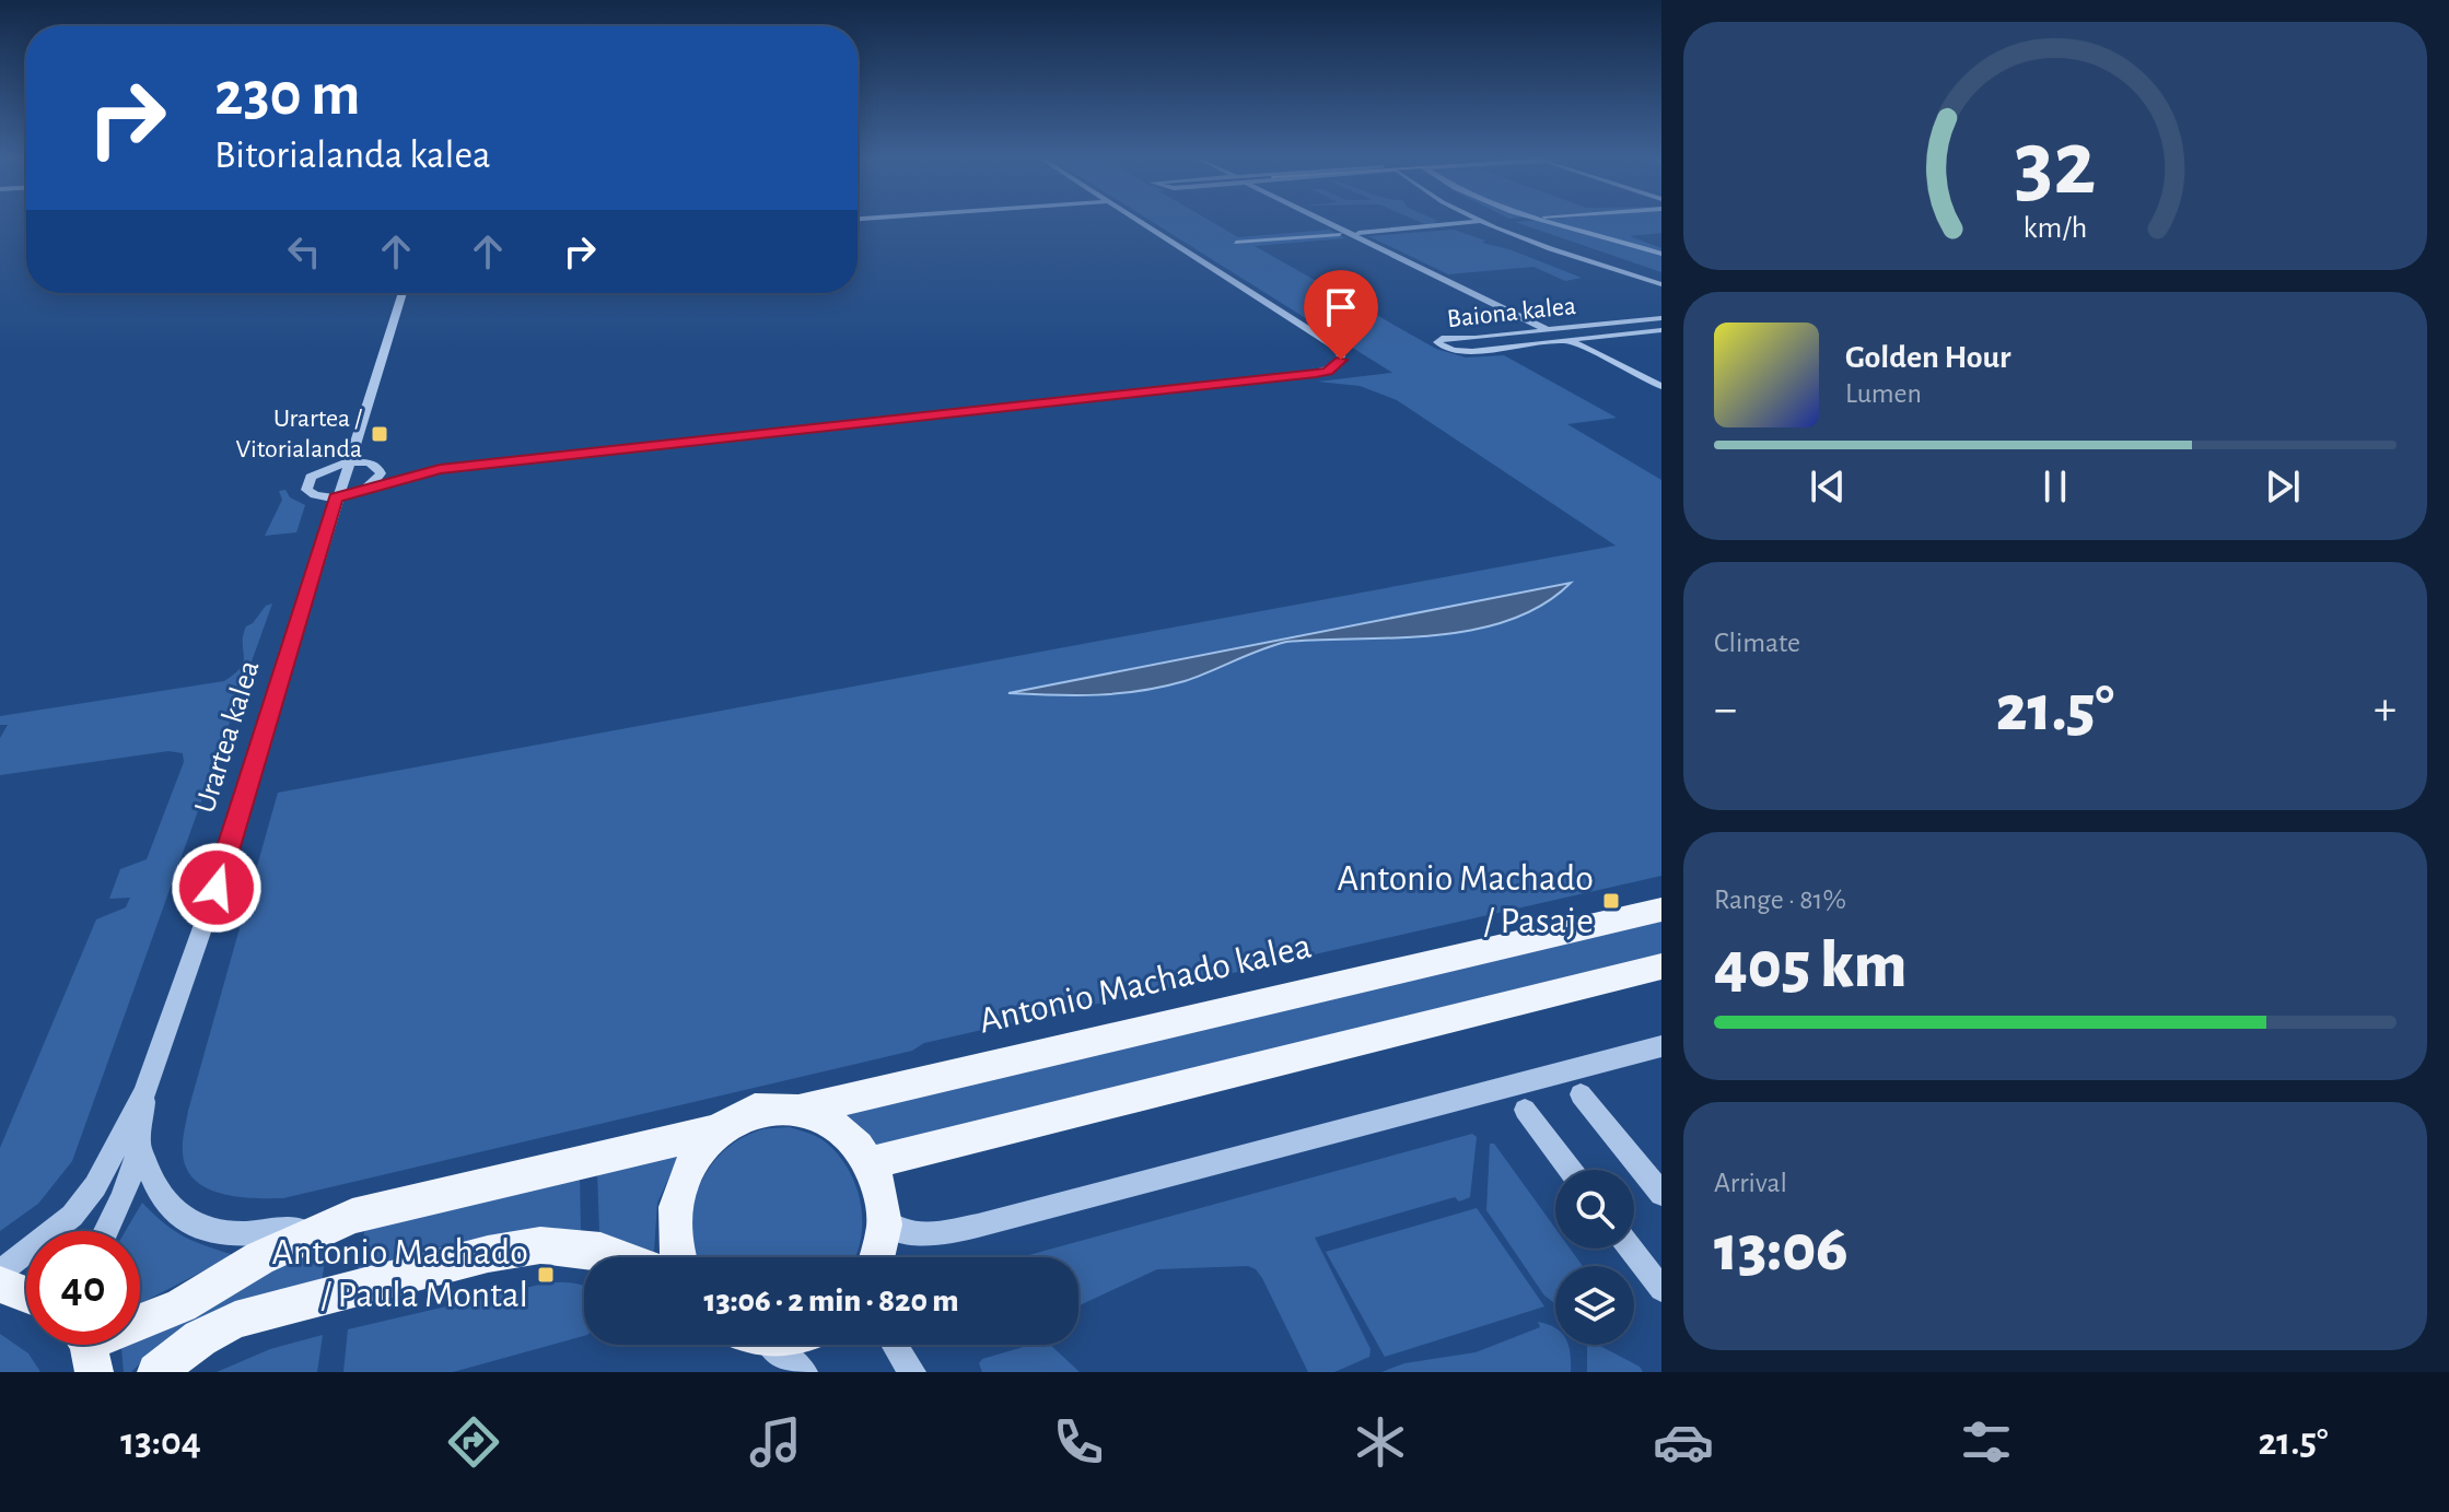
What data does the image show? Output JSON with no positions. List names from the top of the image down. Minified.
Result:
{"streets":{"main road":["Antonio Machado kalea"],"street":["Baiona kalea","Urartea kalea"]},"places":{"transit":["Urartea / Vitorialanda","Antonio Machado / Pasaje","Antonio Machado / Paula Montal"]},"page":{"turn":["230 m","Bitorialanda kalea"],"song":["Golden Hour","Lumen"],"tile":["Climate",["Range · 81%","405 km"],["Arrival","13:06"]],"heat":["−","21.5°","+"],"limit":"40","trip":"13:06 · 2 min · 820 m","tabs":["13:04","21.5°"],"gauge":["32","km/h"]}}
